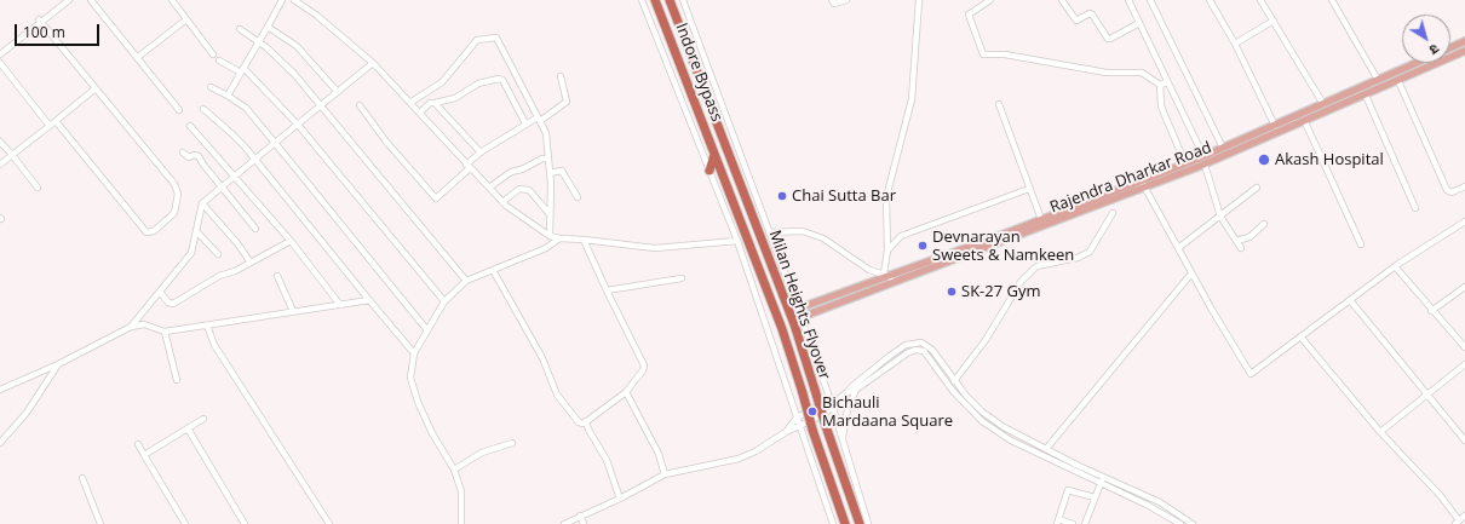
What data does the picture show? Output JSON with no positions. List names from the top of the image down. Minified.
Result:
{"streets":{"highway":["Indore Bypass","Milan Heights Flyover"],"main road":["Rajendra Dharkar Road"]},"crossings":[["Indore Bypass","Milan Heights Flyover"]],"places":["Akash Hospital","Chai Sutta Bar","Devnarayan Sweets & Namkeen","SK-27 Gym","Bichauli Mardaana Square"],"scale_bar":"100 m","north":"bottom right"}
